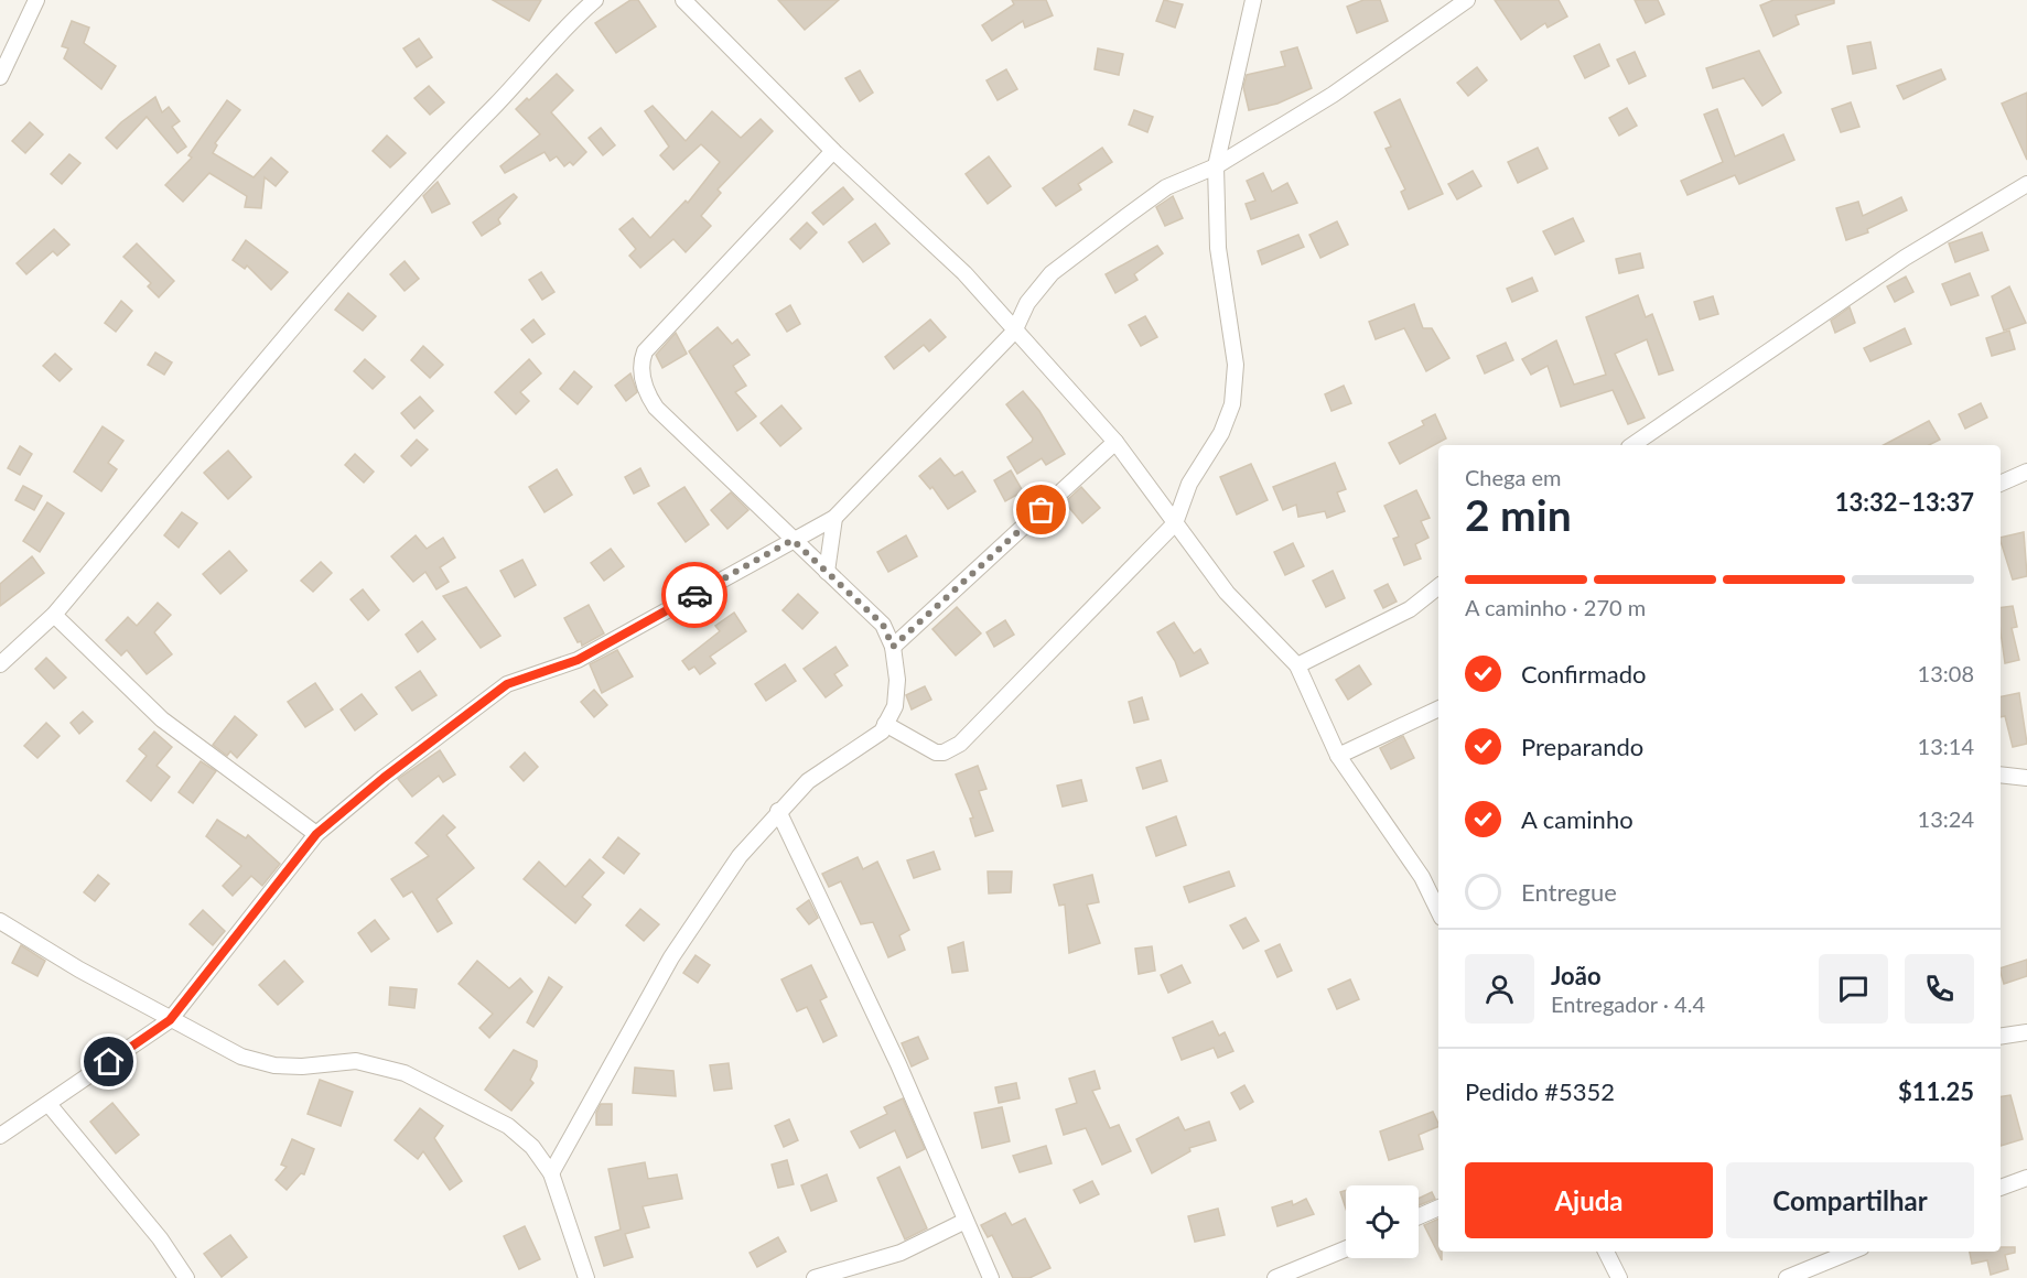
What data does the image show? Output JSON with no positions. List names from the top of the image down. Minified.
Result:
{"page":{"heading":["2 min","Chega em","13:32–13:37"],"panel":["João","Entregador · 4.4","Pedido #5352","$11.25"],"bar":"A caminho · 270 m","list":[["Confirmado","13:08"],["Preparando","13:14"],["A caminho","13:24"],"Entregue"],"buttons":["Ajuda","Compartilhar"]}}
